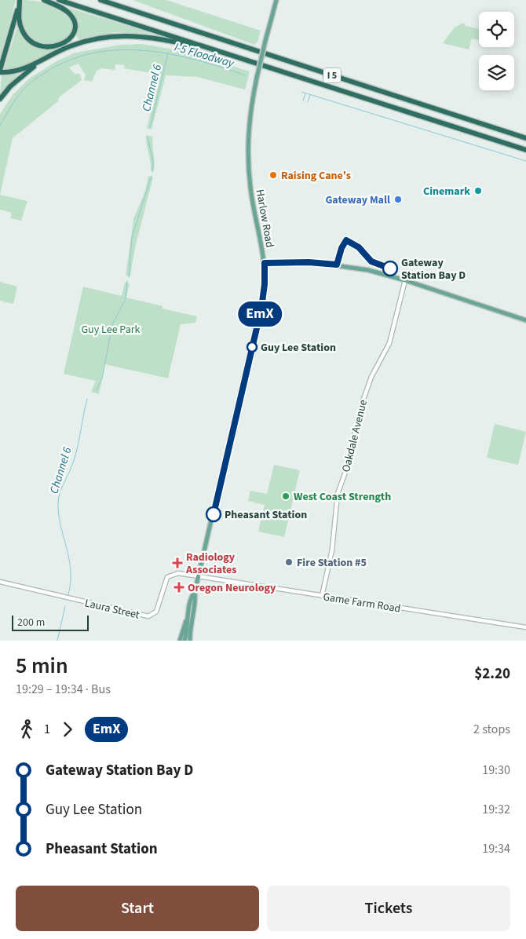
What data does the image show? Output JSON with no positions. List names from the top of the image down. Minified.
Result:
{"streets":{"highway":["I 5"],"main road":["Harlow Road"],"street":["Oakdale Avenue","Game Farm Road","Laura Street"]},"crossings":[["Harlow Road","Game Farm Road"],["Harlow Road","Laura Street"],["Oakdale Avenue","Game Farm Road"],["Game Farm Road","Laura Street"]],"water":["I-5 Floodway","Channel 6"],"parks":["Guy Lee Park"],"places":{"other":["Raising Cane's","Cinemark","Gateway Mall","Gateway Station Bay D","Guy Lee Station","West Coast Strength","Pheasant Station","Fire Station #5"],"health":["Radiology Associates","Oregon Neurology"]},"lines":["bus line EmX"],"scale_bar":"200 m","page":{"on_map":"EmX","scale":"200 m","heading":["5 min","19:29 – 19:34 · Bus","$2.20"],"legs":["1","EmX","2 stops"],"list":[{"name":"Gateway Station Bay D","value":"19:30"},{"name":"Guy Lee Station","value":"19:32"},{"name":"Pheasant Station","value":"19:34"}],"buttons":["Start","Tickets"]}}
